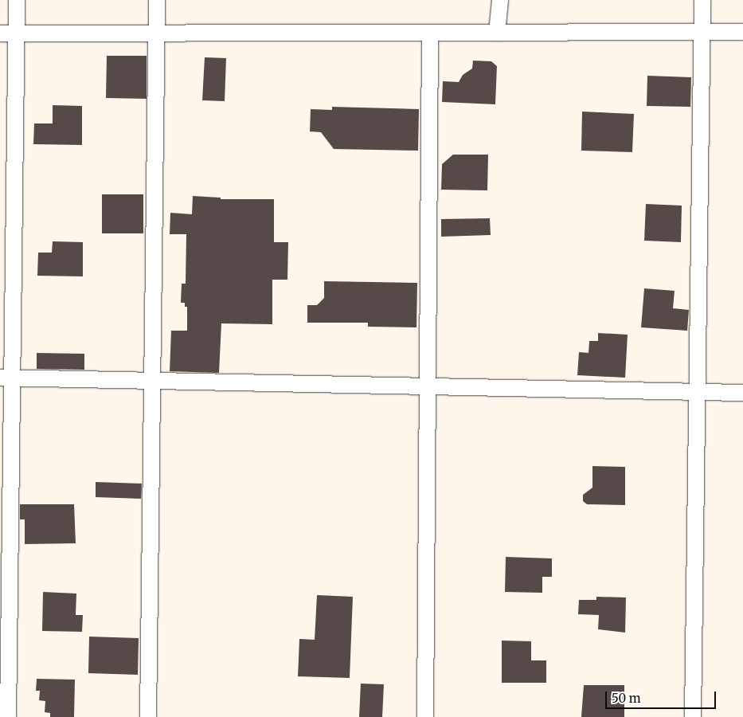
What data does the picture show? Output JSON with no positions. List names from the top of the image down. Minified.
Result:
{"scale_bar":"50 m"}
